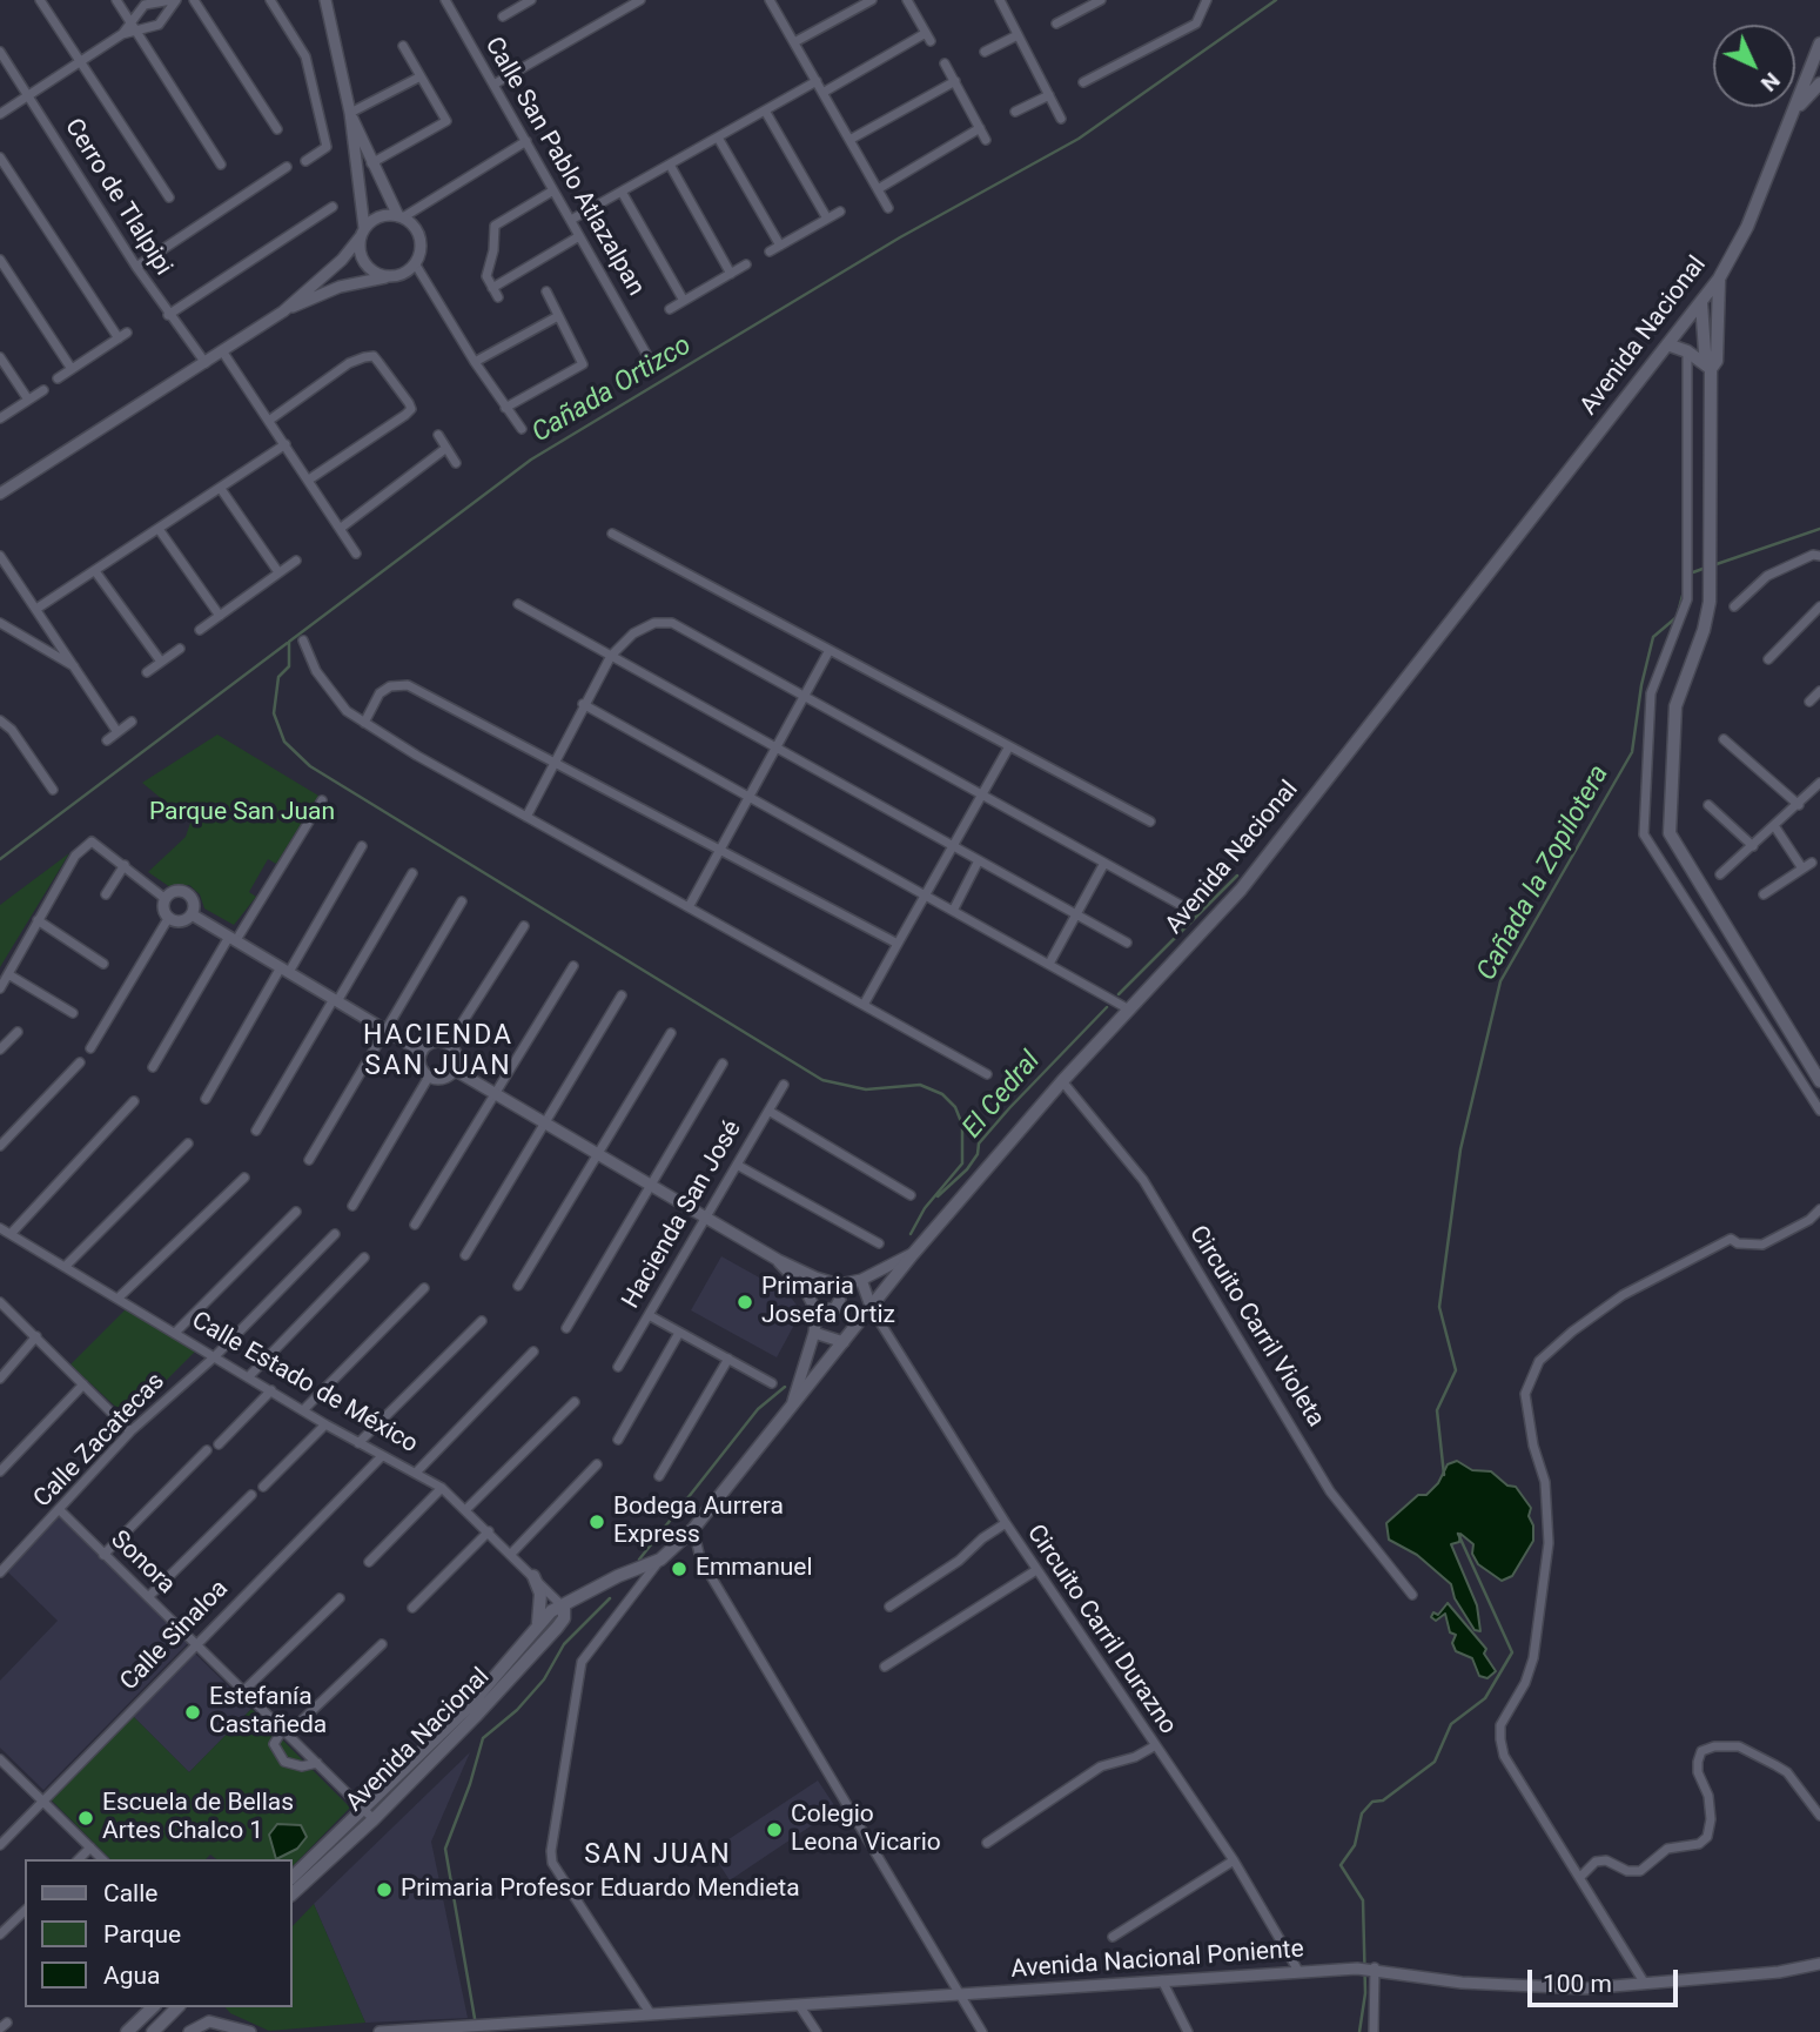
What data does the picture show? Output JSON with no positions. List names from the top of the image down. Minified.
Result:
{"streets":{"main road":["Avenida Nacional"],"street":["Calle San Pablo Atlazalpan","Cerro de Tlalpipi","Hacienda San José","Circuito Carril Violeta","Calle Estado de México","Calle Zacatecas","Sonora","Circuito Carril Durazno","Calle Sinaloa","Avenida Nacional Poniente"]},"crossings":[["Avenida Nacional","Circuito Carril Violeta"],["Avenida Nacional","Calle Estado de México"],["Avenida Nacional","Sonora"],["Avenida Nacional","Circuito Carril Durazno"],["Calle Estado de México","Calle Zacatecas"],["Calle Estado de México","Calle Sinaloa"],["Calle Zacatecas","Sonora"],["Sonora","Calle Sinaloa"],["Circuito Carril Durazno","Avenida Nacional Poniente"]],"districts":["HACIENDA SAN JUAN","SAN JUAN"],"water":["Cañada Ortizco","Cañada la Zopilotera","El Cedral"],"parks":["Parque San Juan"],"places":["Primaria Josefa Ortiz","Bodega Aurrera Express","Emmanuel","Estefanía Castañeda","Escuela de Bellas Artes Chalco 1","Colegio Leona Vicario","Primaria Profesor Eduardo Mendieta"],"legend":["Calle","Parque","Agua"],"scale_bar":"100 m","north":"bottom right"}
